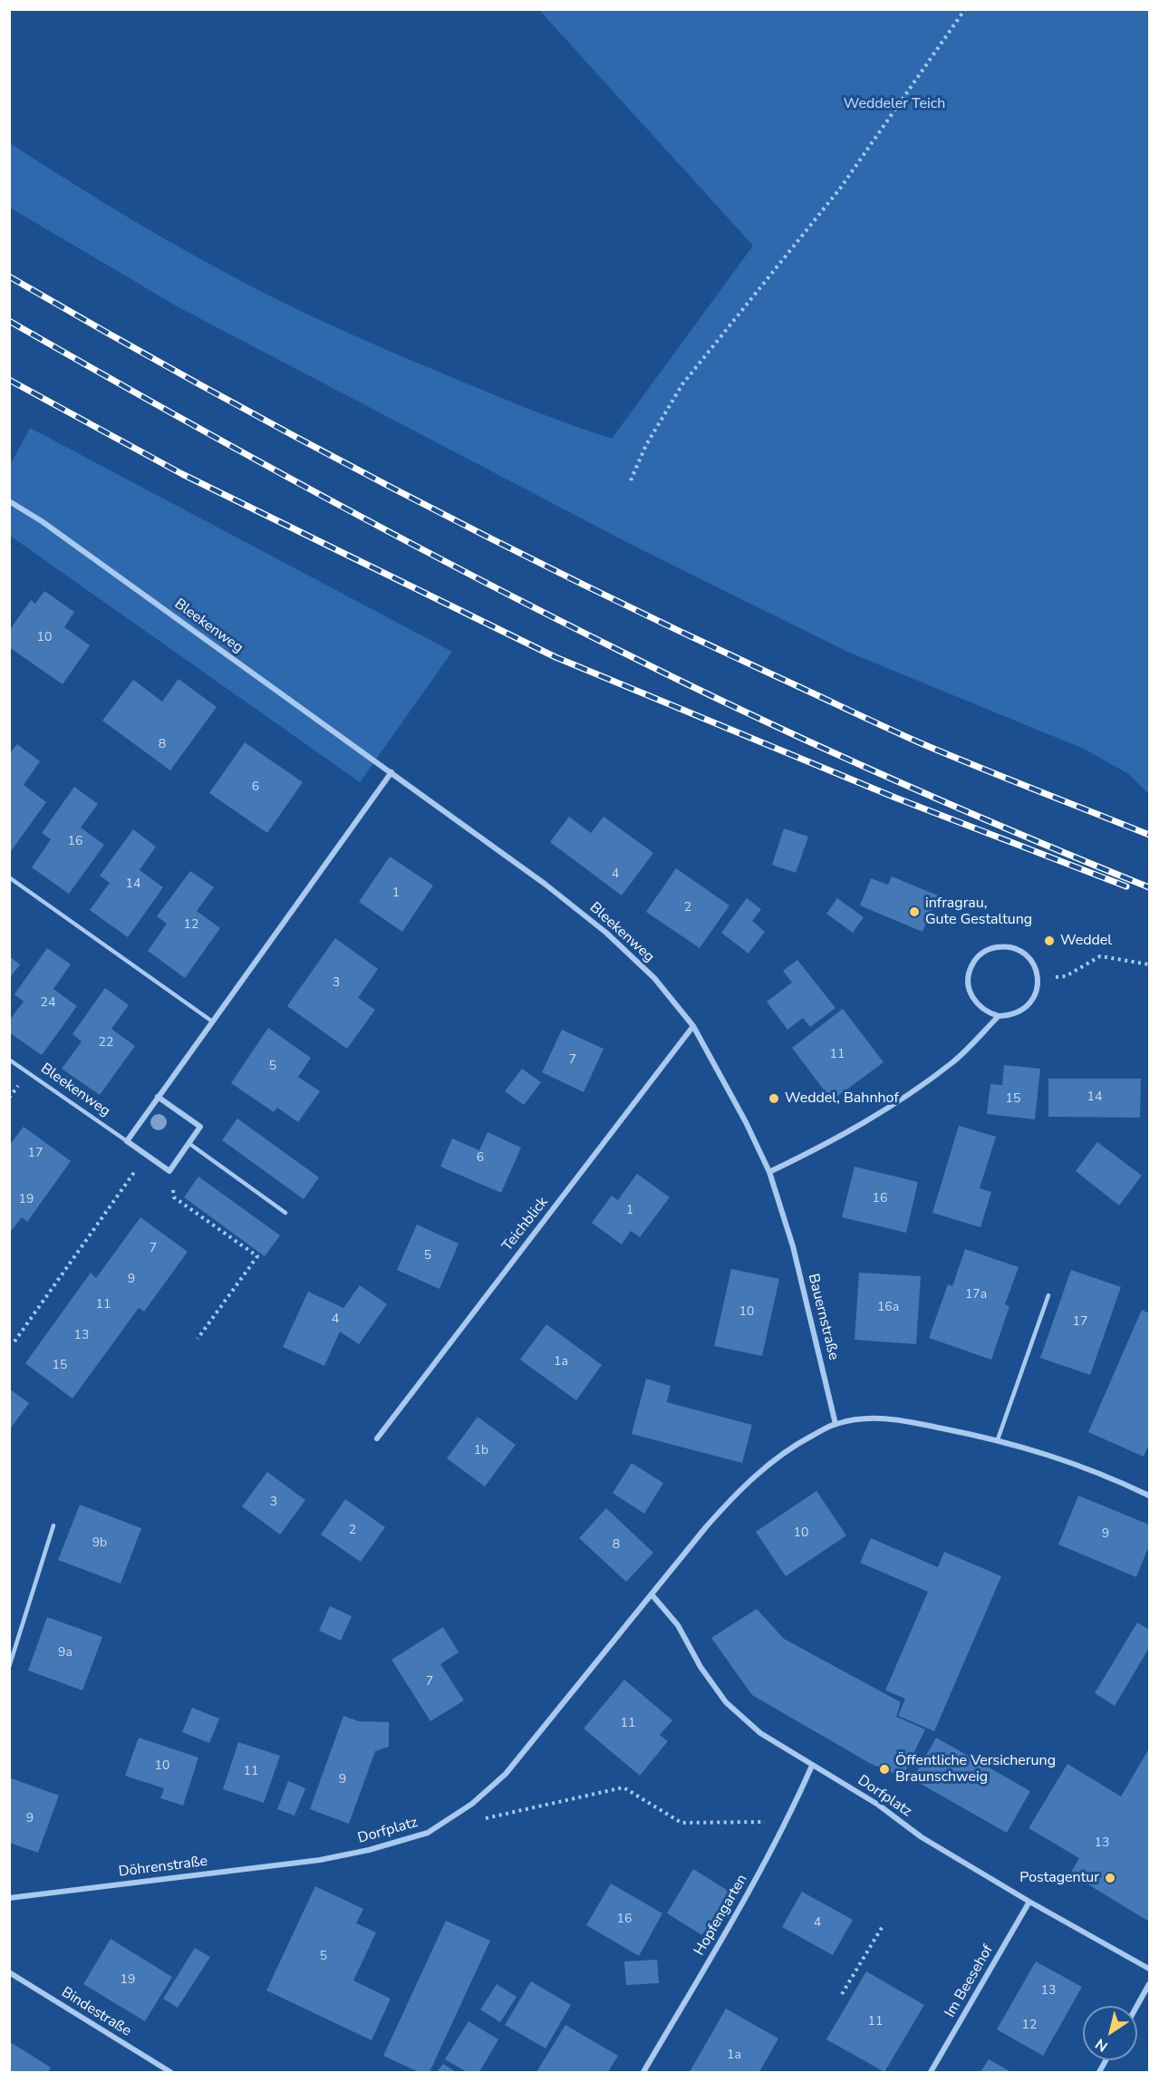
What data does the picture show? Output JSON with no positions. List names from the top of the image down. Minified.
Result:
{"streets":{"street":["Bleekenweg","Teichblick","Bauernstraße","Dorfplatz","Döhrenstraße","Hopfengarten","Im Beesehof","Bindestraße"]},"crossings":[["Bleekenweg","Teichblick"],["Bleekenweg","Bauernstraße"],["Bauernstraße","Dorfplatz"],["Dorfplatz","Döhrenstraße"],["Dorfplatz","Hopfengarten"],["Dorfplatz","Im Beesehof"]],"parks":["Weddeler Teich"],"places":["infragrau, Gute Gestaltung","Weddel","Weddel, Bahnhof","Öffentliche Versicherung Braunschweig","Postagentur"],"house_numbers":["10","8","6","16","4","14","1","2","12","3","24","22","11","7","5","14","15","17","6","16","19","1","7","5","9","17a","11","16a","10","4","17","13","1a","15","1b","3","2","10","9","9b","8","9a","7","11","10","11","9","9","13","16","4","5","19","13","11","12","1a"],"north":"bottom left"}
